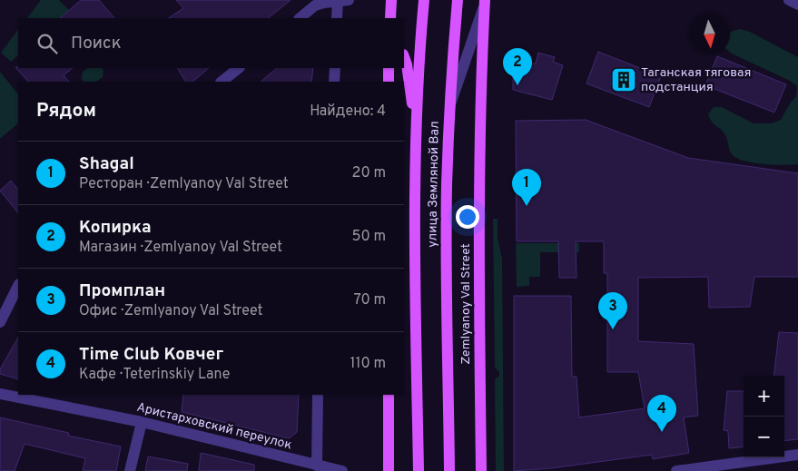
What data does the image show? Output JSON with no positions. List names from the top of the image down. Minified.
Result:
{"streets":{"main road":["улица Земляной Вал","Zemlyanoy Val Street"],"street":["Аристарховский переулок"]},"crossings":[["улица Земляной Вал","Zemlyanoy Val Street"]],"places":{"building":["Таганская тяговая подстанция"]},"north":"bottom","page":{"search":"Поиск","pins":["2","1","3","4"],"heading":["Рядом","Найдено: 4"],"list":[{"mark":"1","name":"Shagal","note":"Ресторан · Zemlyanoy Val Street","value":"20 m"},{"mark":"2","name":"Копирка","note":"Магазин · Zemlyanoy Val Street","value":"50 m"},{"mark":"3","name":"Промплан","note":"Офис · Zemlyanoy Val Street","value":"70 m"},{"mark":"4","name":"Time Club Ковчег","note":"Кафе · Teterinskiy Lane","value":"110 m"}],"map_buttons":["+","−"]}}
